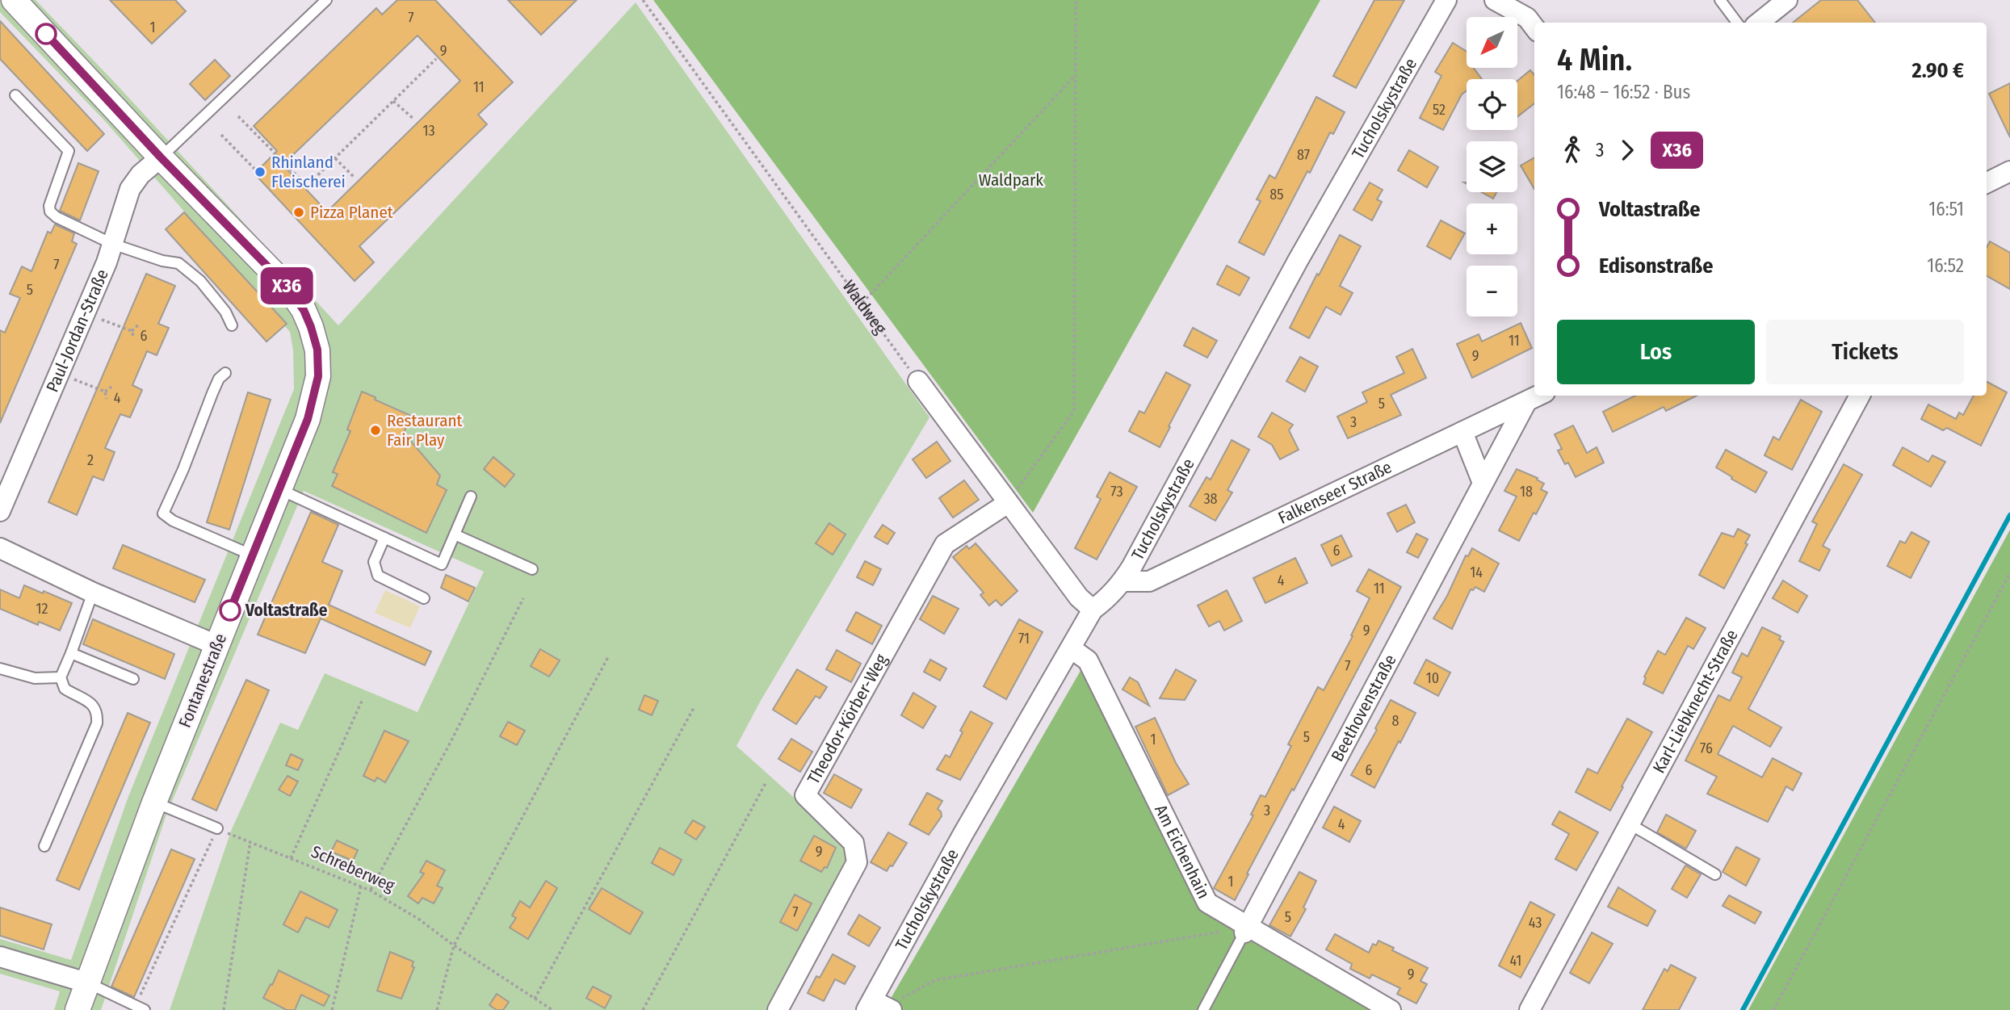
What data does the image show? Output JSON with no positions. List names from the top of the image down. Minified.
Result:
{"streets":{"street":["Tucholskystraße","Paul-Jordan-Straße","Falkenseer Straße","Fontanestraße","Karl-Liebknecht-Straße","Beethovenstraße","Theodor-Körber-Weg","Am Eichenhain"],"path":["Waldweg","Schreberweg"]},"crossings":[["Tucholskystraße","Falkenseer Straße"],["Tucholskystraße","Am Eichenhain"],["Paul-Jordan-Straße","Fontanestraße"],["Falkenseer Straße","Beethovenstraße"],["Beethovenstraße","Am Eichenhain"]],"parks":["Waldpark"],"places":["Rhinland Fleischerei","Pizza Planet","Restaurant Fair Play","Voltastraße"],"lines":["bus line X36"],"house_numbers":["7","1","9","11","52","13","87","85","7","5","6","11","9","4","5","3","2","73","18","38","6","14","4","11","12","9","71","7","10","8","5","1","76","6","3","4","9","1","7","5","43","41","9"],"north":"bottom left","page":{"on_map":"X36","map_buttons":["+","−"],"heading":["4 Min.","16:48 – 16:52 · Bus","2.90 €"],"legs":["3","X36"],"list":[{"name":"Voltastraße","value":"16:51"},{"name":"Edisonstraße","value":"16:52"}],"buttons":["Los","Tickets"]}}
